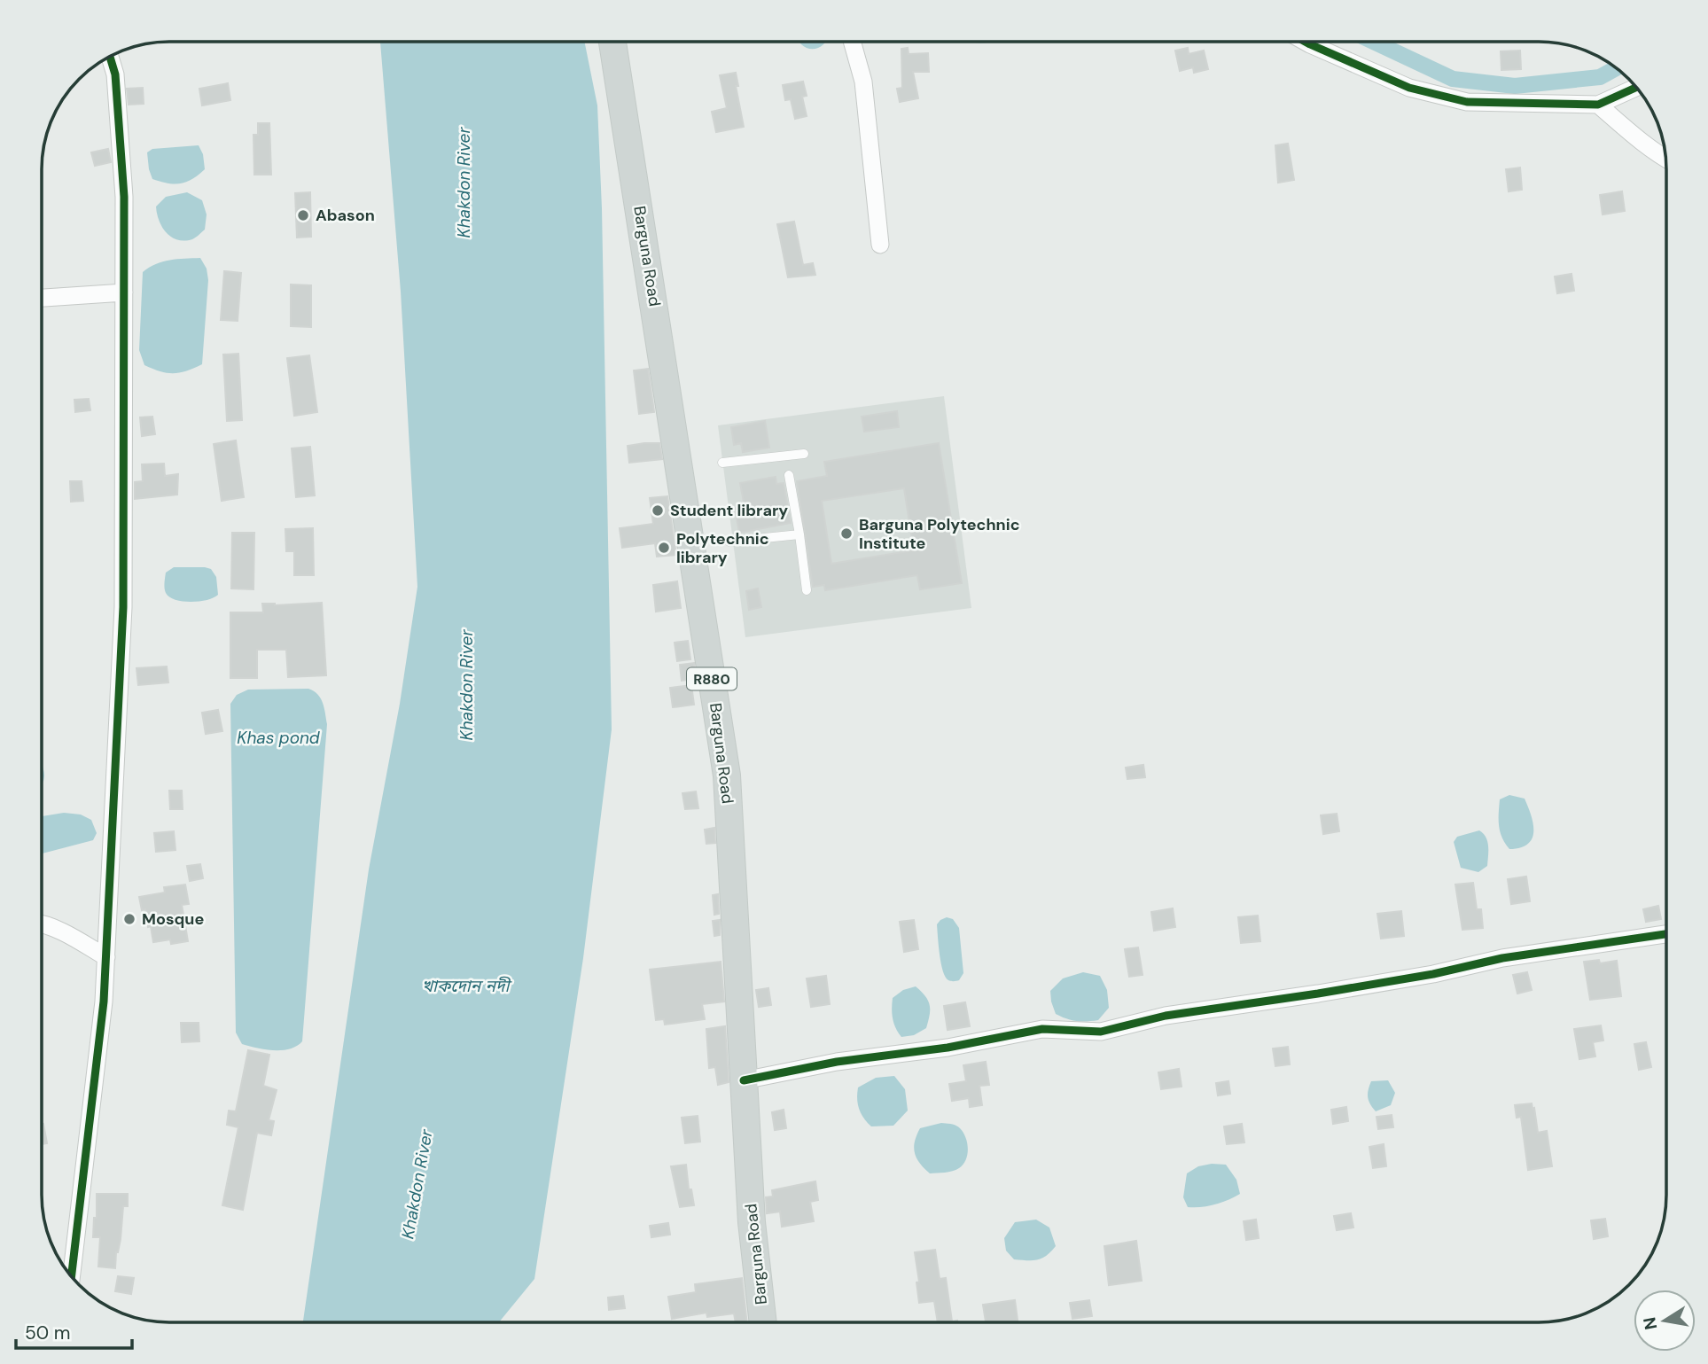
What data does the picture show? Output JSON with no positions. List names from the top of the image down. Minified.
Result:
{"streets":{"main road":["Barguna Road","R880"]},"water":["Khakdon River","Khas pond","খাকদোন নদী"],"places":["Abason","Student library","Barguna Polytechnic Institute","Polytechnic library","Mosque"],"scale_bar":"50 m","north":"left"}
